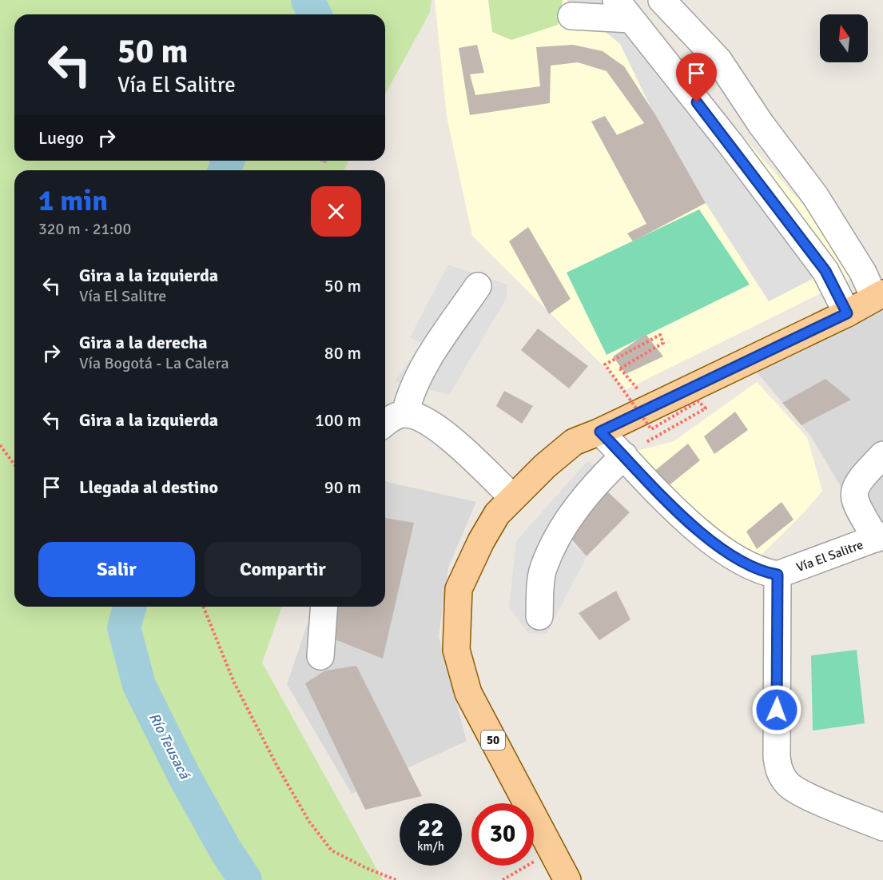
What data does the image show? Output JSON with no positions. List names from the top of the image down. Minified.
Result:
{"streets":{"main road":["50"],"street":["Vía El Salitre"]},"water":["Río Teusacá"],"north":"top","page":{"turn":["50 m","Vía El Salitre"],"then":"Luego","heading":["1 min","320 m · 21:00"],"list":[{"name":"Gira a la izquierda","note":"Vía El Salitre","value":"50 m"},{"name":"Gira a la derecha","note":"Vía Bogotá - La Calera","value":"80 m"},{"name":"Gira a la izquierda","value":"100 m"},{"name":"Llegada al destino","value":"90 m"}],"buttons":["Salir","Compartir"],"speed":"22 km/h","limit":"30"}}
